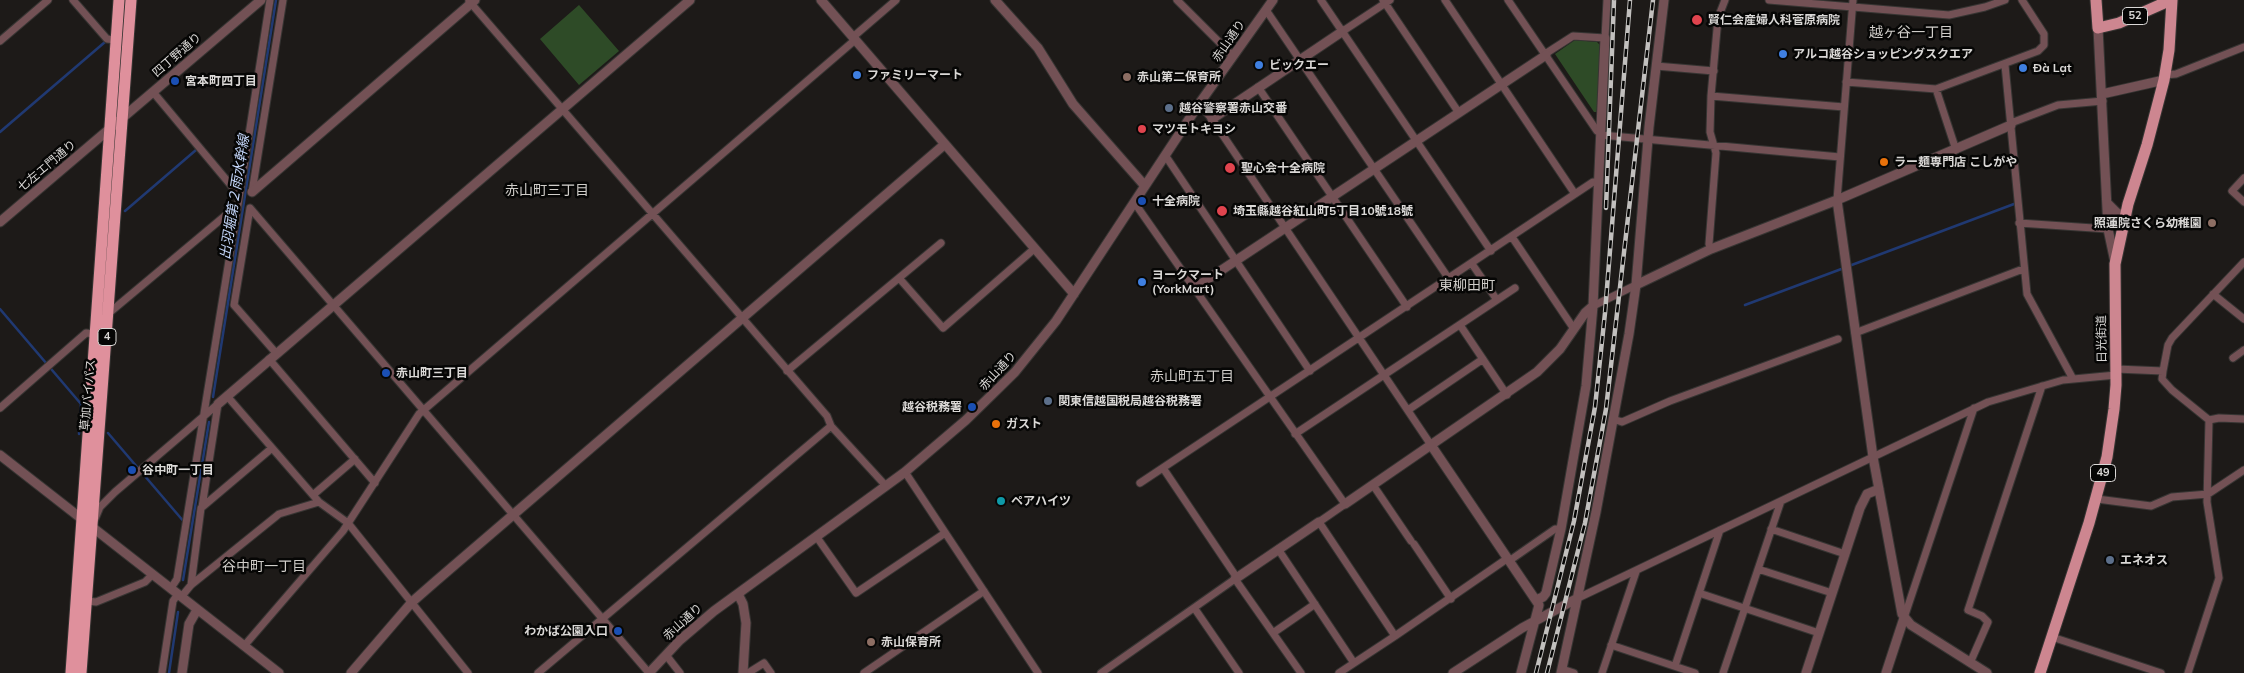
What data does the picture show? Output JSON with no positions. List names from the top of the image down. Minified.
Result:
{"streets":{"highway":["4","草加バイパス"],"main road":["52","日光街道","49"],"street":["赤山通り","四丁野通り","七左エ門通り"]},"crossings":[["52","日光街道"],["四丁野通り","七左エ門通り"],["四丁野通り","草加バイパス"],["七左エ門通り","草加バイパス"]],"districts":["越ヶ谷一丁目","赤山町三丁目","東柳田町","赤山町五丁目","谷中町一丁目"],"water":["出羽堀第２雨水幹線"],"places":["賢仁会産婦人科菅原病院","アルコ越谷ショッピングスクエア","ビックエー","Đà Lạt","ファミリーマート","赤山第二保育所","宮本町四丁目","越谷警察署赤山交番","マツモトキヨシ","ラー麺専門店 こしがや","聖心会十全病院","十全病院","埼玉縣越谷紅山町5丁目10號18號","照蓮院さくら幼稚園","ヨークマート (YorkMart)","赤山町三丁目","関東信越国税局越谷税務署","越谷税務署","ガスト","谷中町一丁目","ペアハイツ","エネオス","わかば公園入口","赤山保育所"]}
